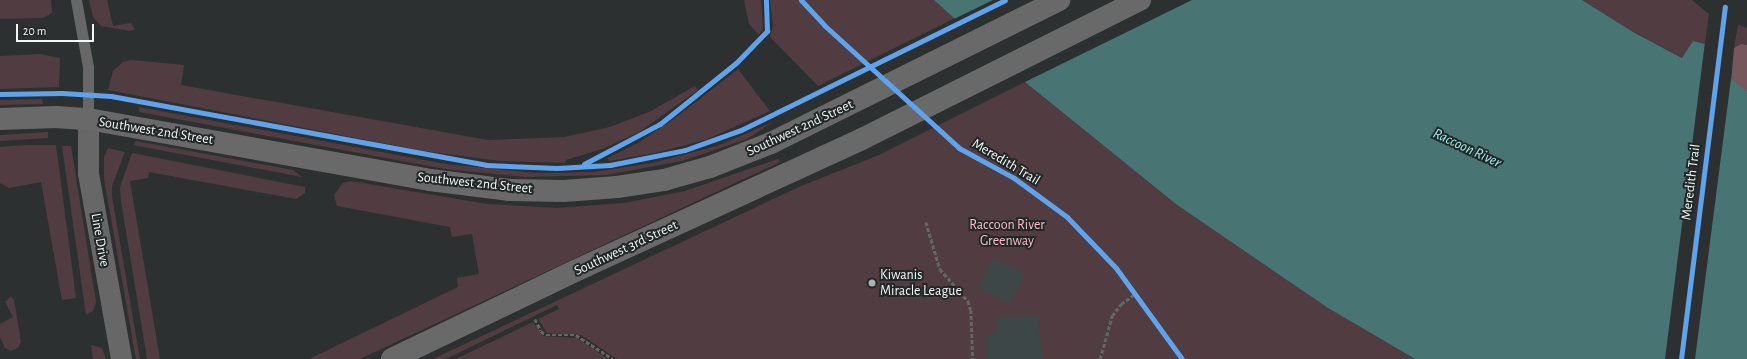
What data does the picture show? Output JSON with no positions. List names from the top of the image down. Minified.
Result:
{"streets":{"main road":["Southwest 2nd Street","Southwest 3rd Street"],"street":["Line Drive"],"cycle path":["Meredith Trail"]},"crossings":[["Southwest 2nd Street","Line Drive"]],"water":["Raccoon River"],"parks":["Raccoon River Greenway"],"places":["Kiwanis Miracle League"],"scale_bar":"20 m"}
